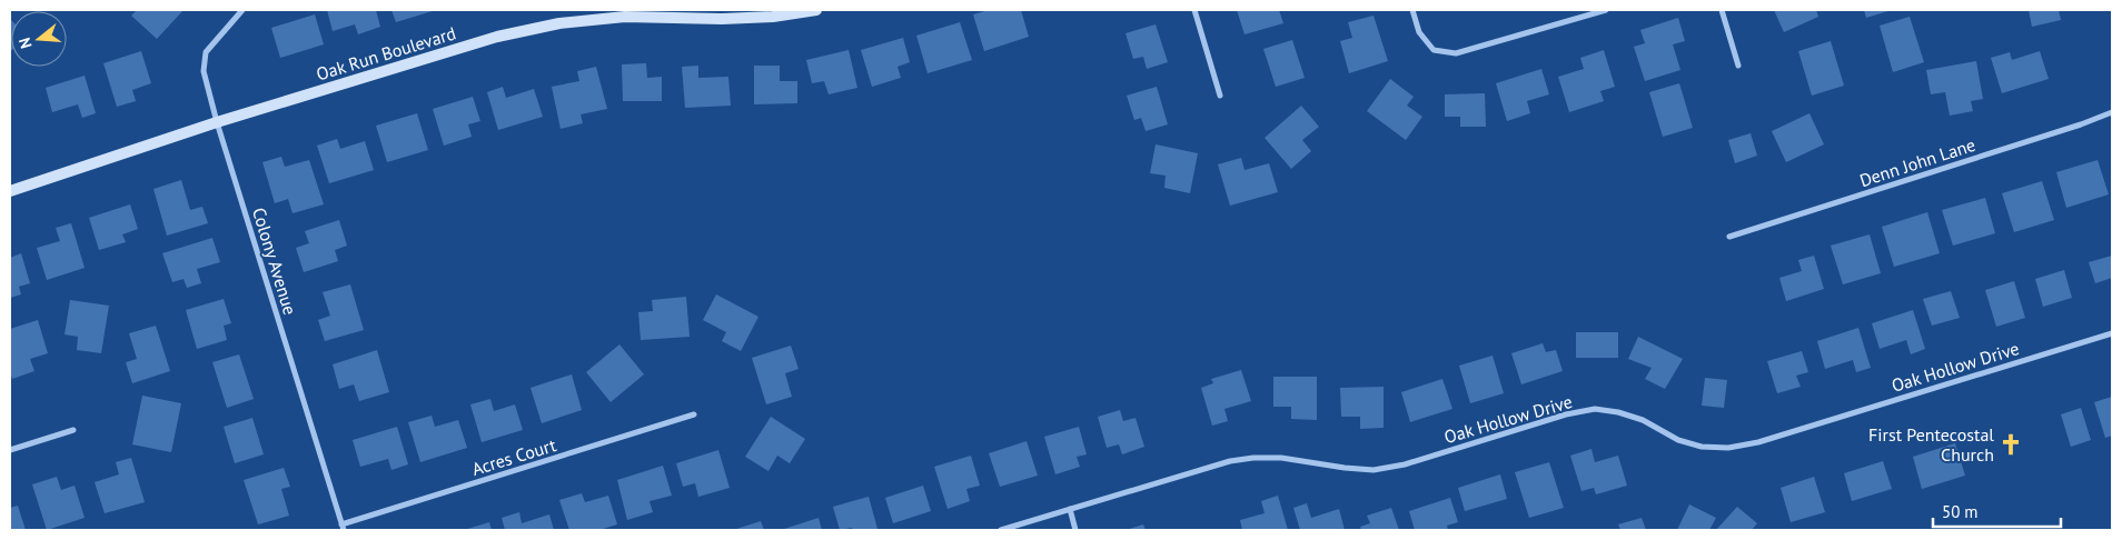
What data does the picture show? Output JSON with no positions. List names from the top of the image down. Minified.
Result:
{"streets":{"street":["Oak Run Boulevard","Denn John Lane","Colony Avenue","Oak Hollow Drive","Acres Court"]},"crossings":[["Oak Run Boulevard","Colony Avenue"],["Colony Avenue","Acres Court"]],"places":{"church":["First Pentecostal Church"]},"scale_bar":"50 m","north":"left"}
